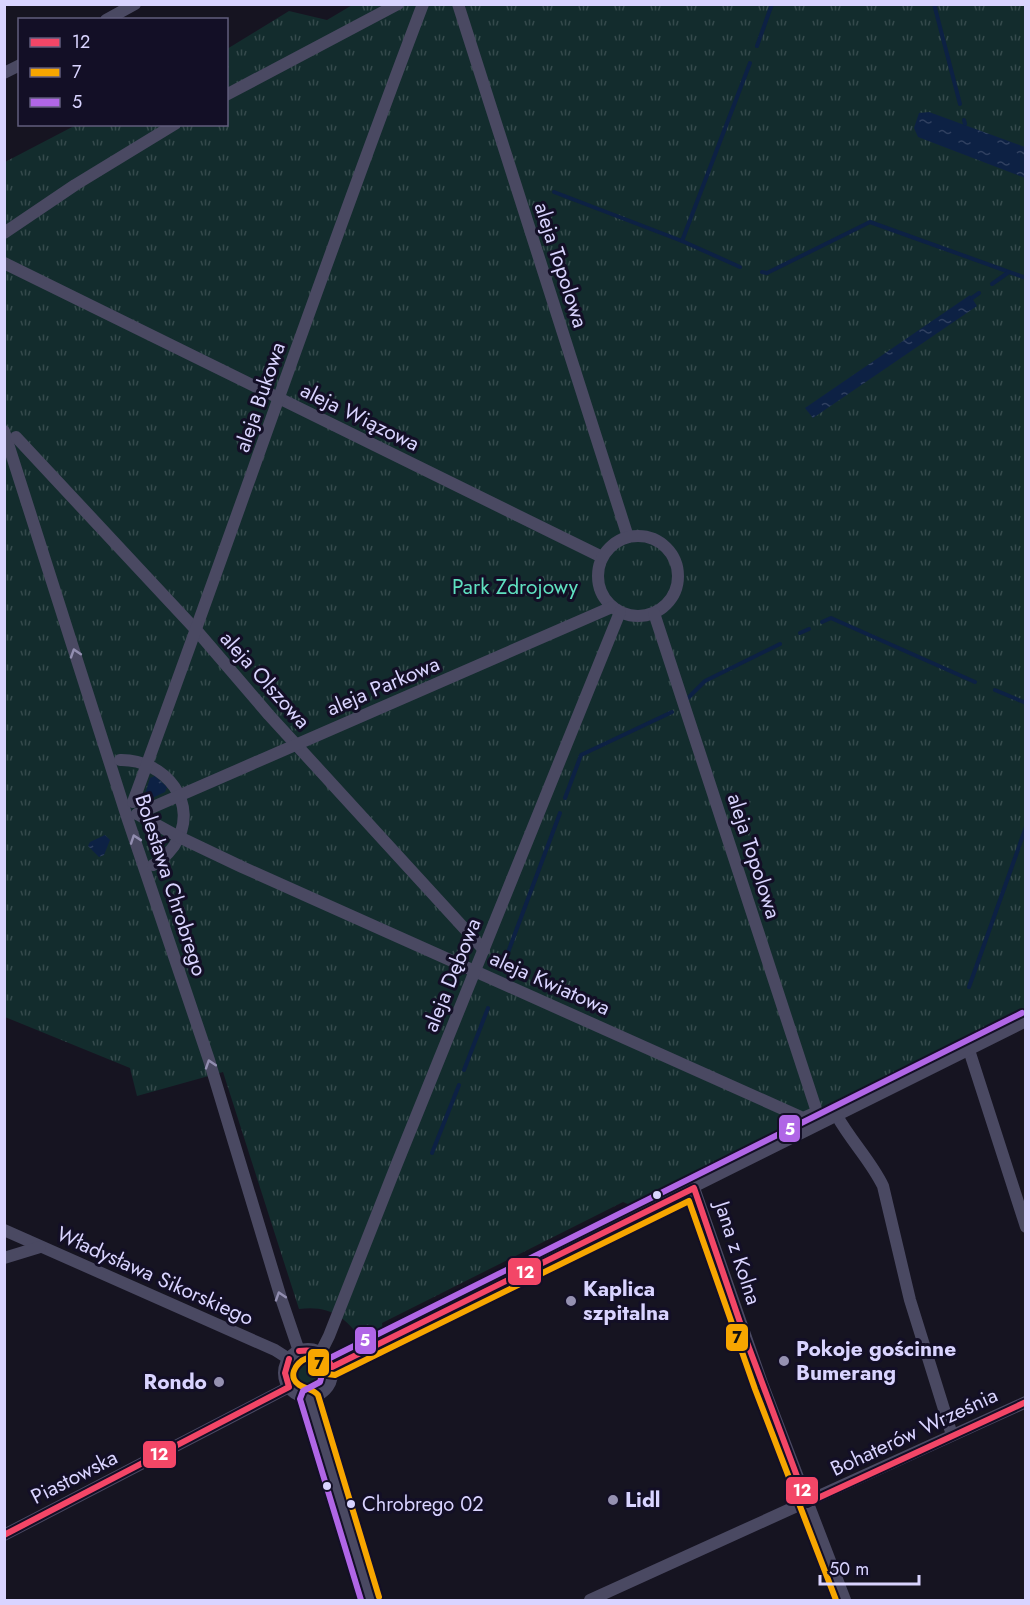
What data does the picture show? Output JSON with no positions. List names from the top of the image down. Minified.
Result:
{"streets":{"street":["aleja Topolowa","aleja Bukowa","aleja Wiązowa","aleja Olszowa","aleja Parkowa","Bolesława Chrobrego","aleja Dębowa","aleja Kwiatowa","Jana z Kolna","Władysława Sikorskiego","Bohaterów Września","Piastowska"]},"crossings":[["aleja Topolowa","aleja Wiązowa"],["aleja Topolowa","aleja Parkowa"],["aleja Topolowa","aleja Dębowa"],["aleja Topolowa","aleja Kwiatowa"],["aleja Bukowa","aleja Wiązowa"],["aleja Bukowa","aleja Olszowa"],["aleja Bukowa","aleja Parkowa"],["aleja Bukowa","aleja Kwiatowa"],["aleja Wiązowa","aleja Parkowa"],["aleja Wiązowa","aleja Dębowa"],["aleja Olszowa","aleja Parkowa"],["aleja Olszowa","Bolesława Chrobrego"],["aleja Olszowa","aleja Dębowa"],["aleja Parkowa","aleja Dębowa"],["aleja Parkowa","aleja Kwiatowa"],["Bolesława Chrobrego","aleja Dębowa"],["Bolesława Chrobrego","Władysława Sikorskiego"],["Bolesława Chrobrego","Piastowska"],["aleja Dębowa","aleja Kwiatowa"],["aleja Dębowa","Władysława Sikorskiego"],["aleja Dębowa","Piastowska"],["Jana z Kolna","Bohaterów Września"],["Władysława Sikorskiego","Piastowska"]],"one_way":["Bolesława Chrobrego"],"parks":["Park Zdrojowy"],"places":["Kaplica szpitalna","Pokoje gościnne Bumerang","Rondo","Lidl","Chrobrego 02"],"lines":["transit line 5","transit line 12","transit line 7"],"legend":["12","7","5"],"scale_bar":"50 m"}
